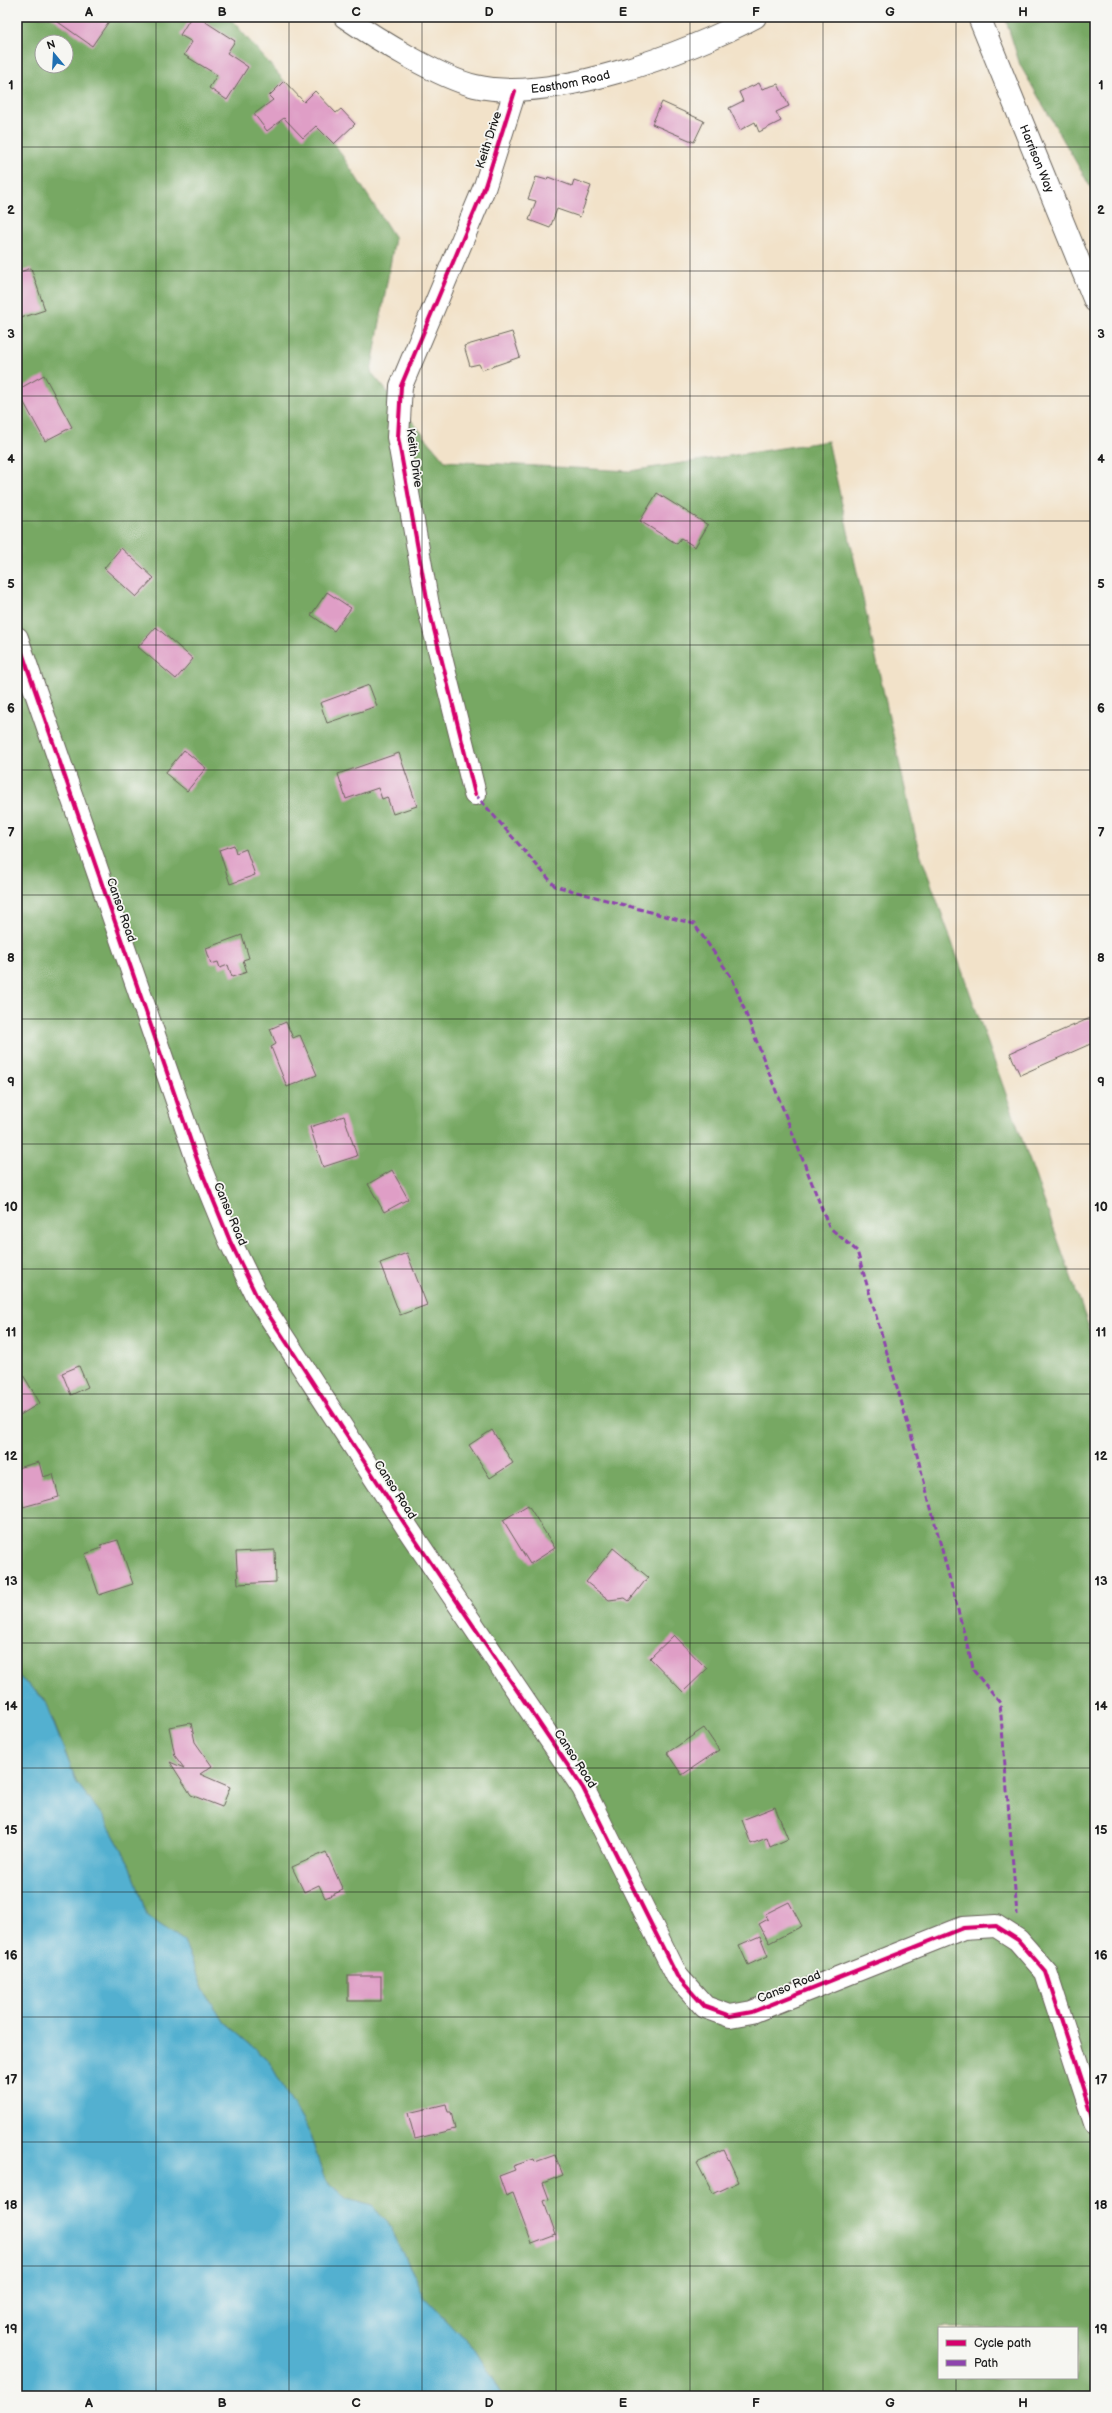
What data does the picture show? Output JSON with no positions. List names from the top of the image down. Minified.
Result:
{"streets":{"street":["Easthom Road","Keith Drive","Harrison Way","Canso Road"]},"crossings":[["Easthom Road","Keith Drive"]],"legend":["Cycle path","Path"],"north":"top","grid":{"columns":["A","B","C","D","E","F","G","H"],"rows":["1","2","3","4","5","6","7","8","9","10","11","12","13","14","15","16","17","18","19"]}}
